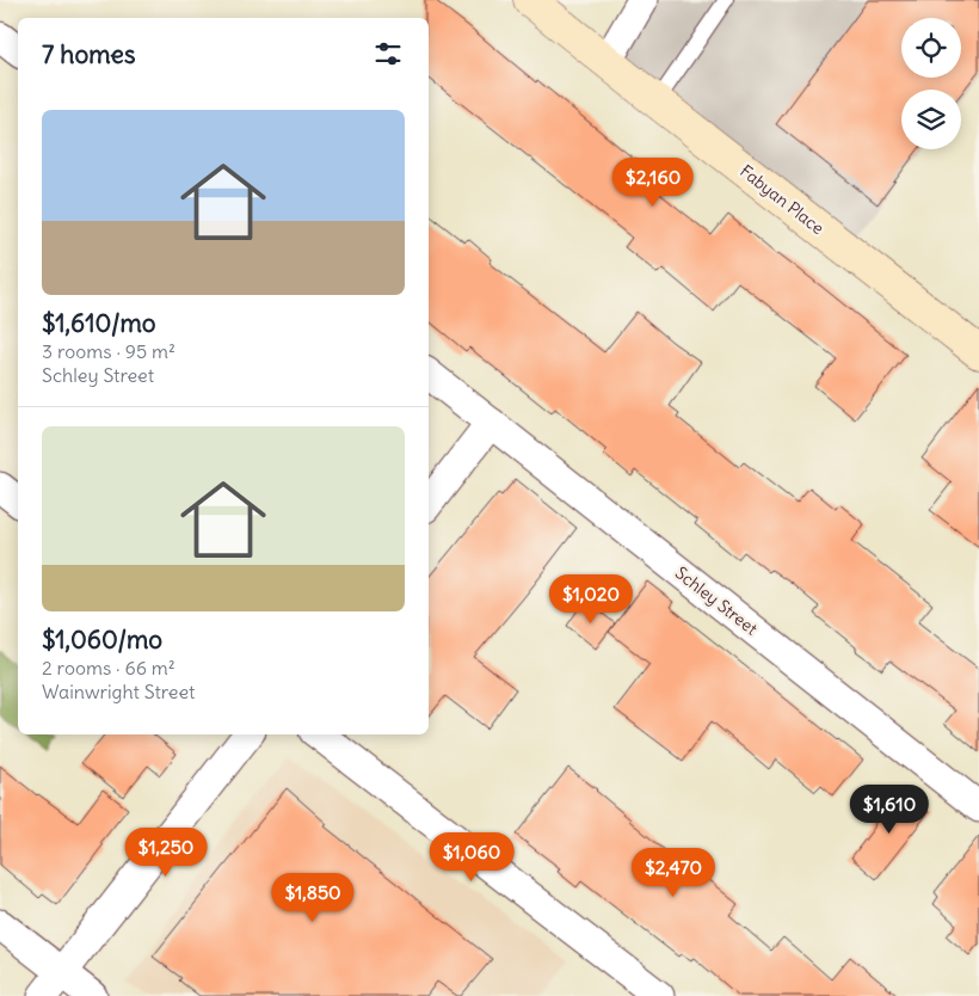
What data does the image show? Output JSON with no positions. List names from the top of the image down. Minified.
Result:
{"streets":{"street":["Fabyan Place","Schley Street"]},"page":{"heading":"7 homes","list":[{"name":"$1,610/mo","note":"3 rooms · 95 m² · Schley Street"},{"name":"$1,060/mo","note":"2 rooms · 66 m² · Wainwright Street"}],"price":["$2,160","$1,020","$1,610","$1,250","$1,060","$2,470","$1,850"]}}
